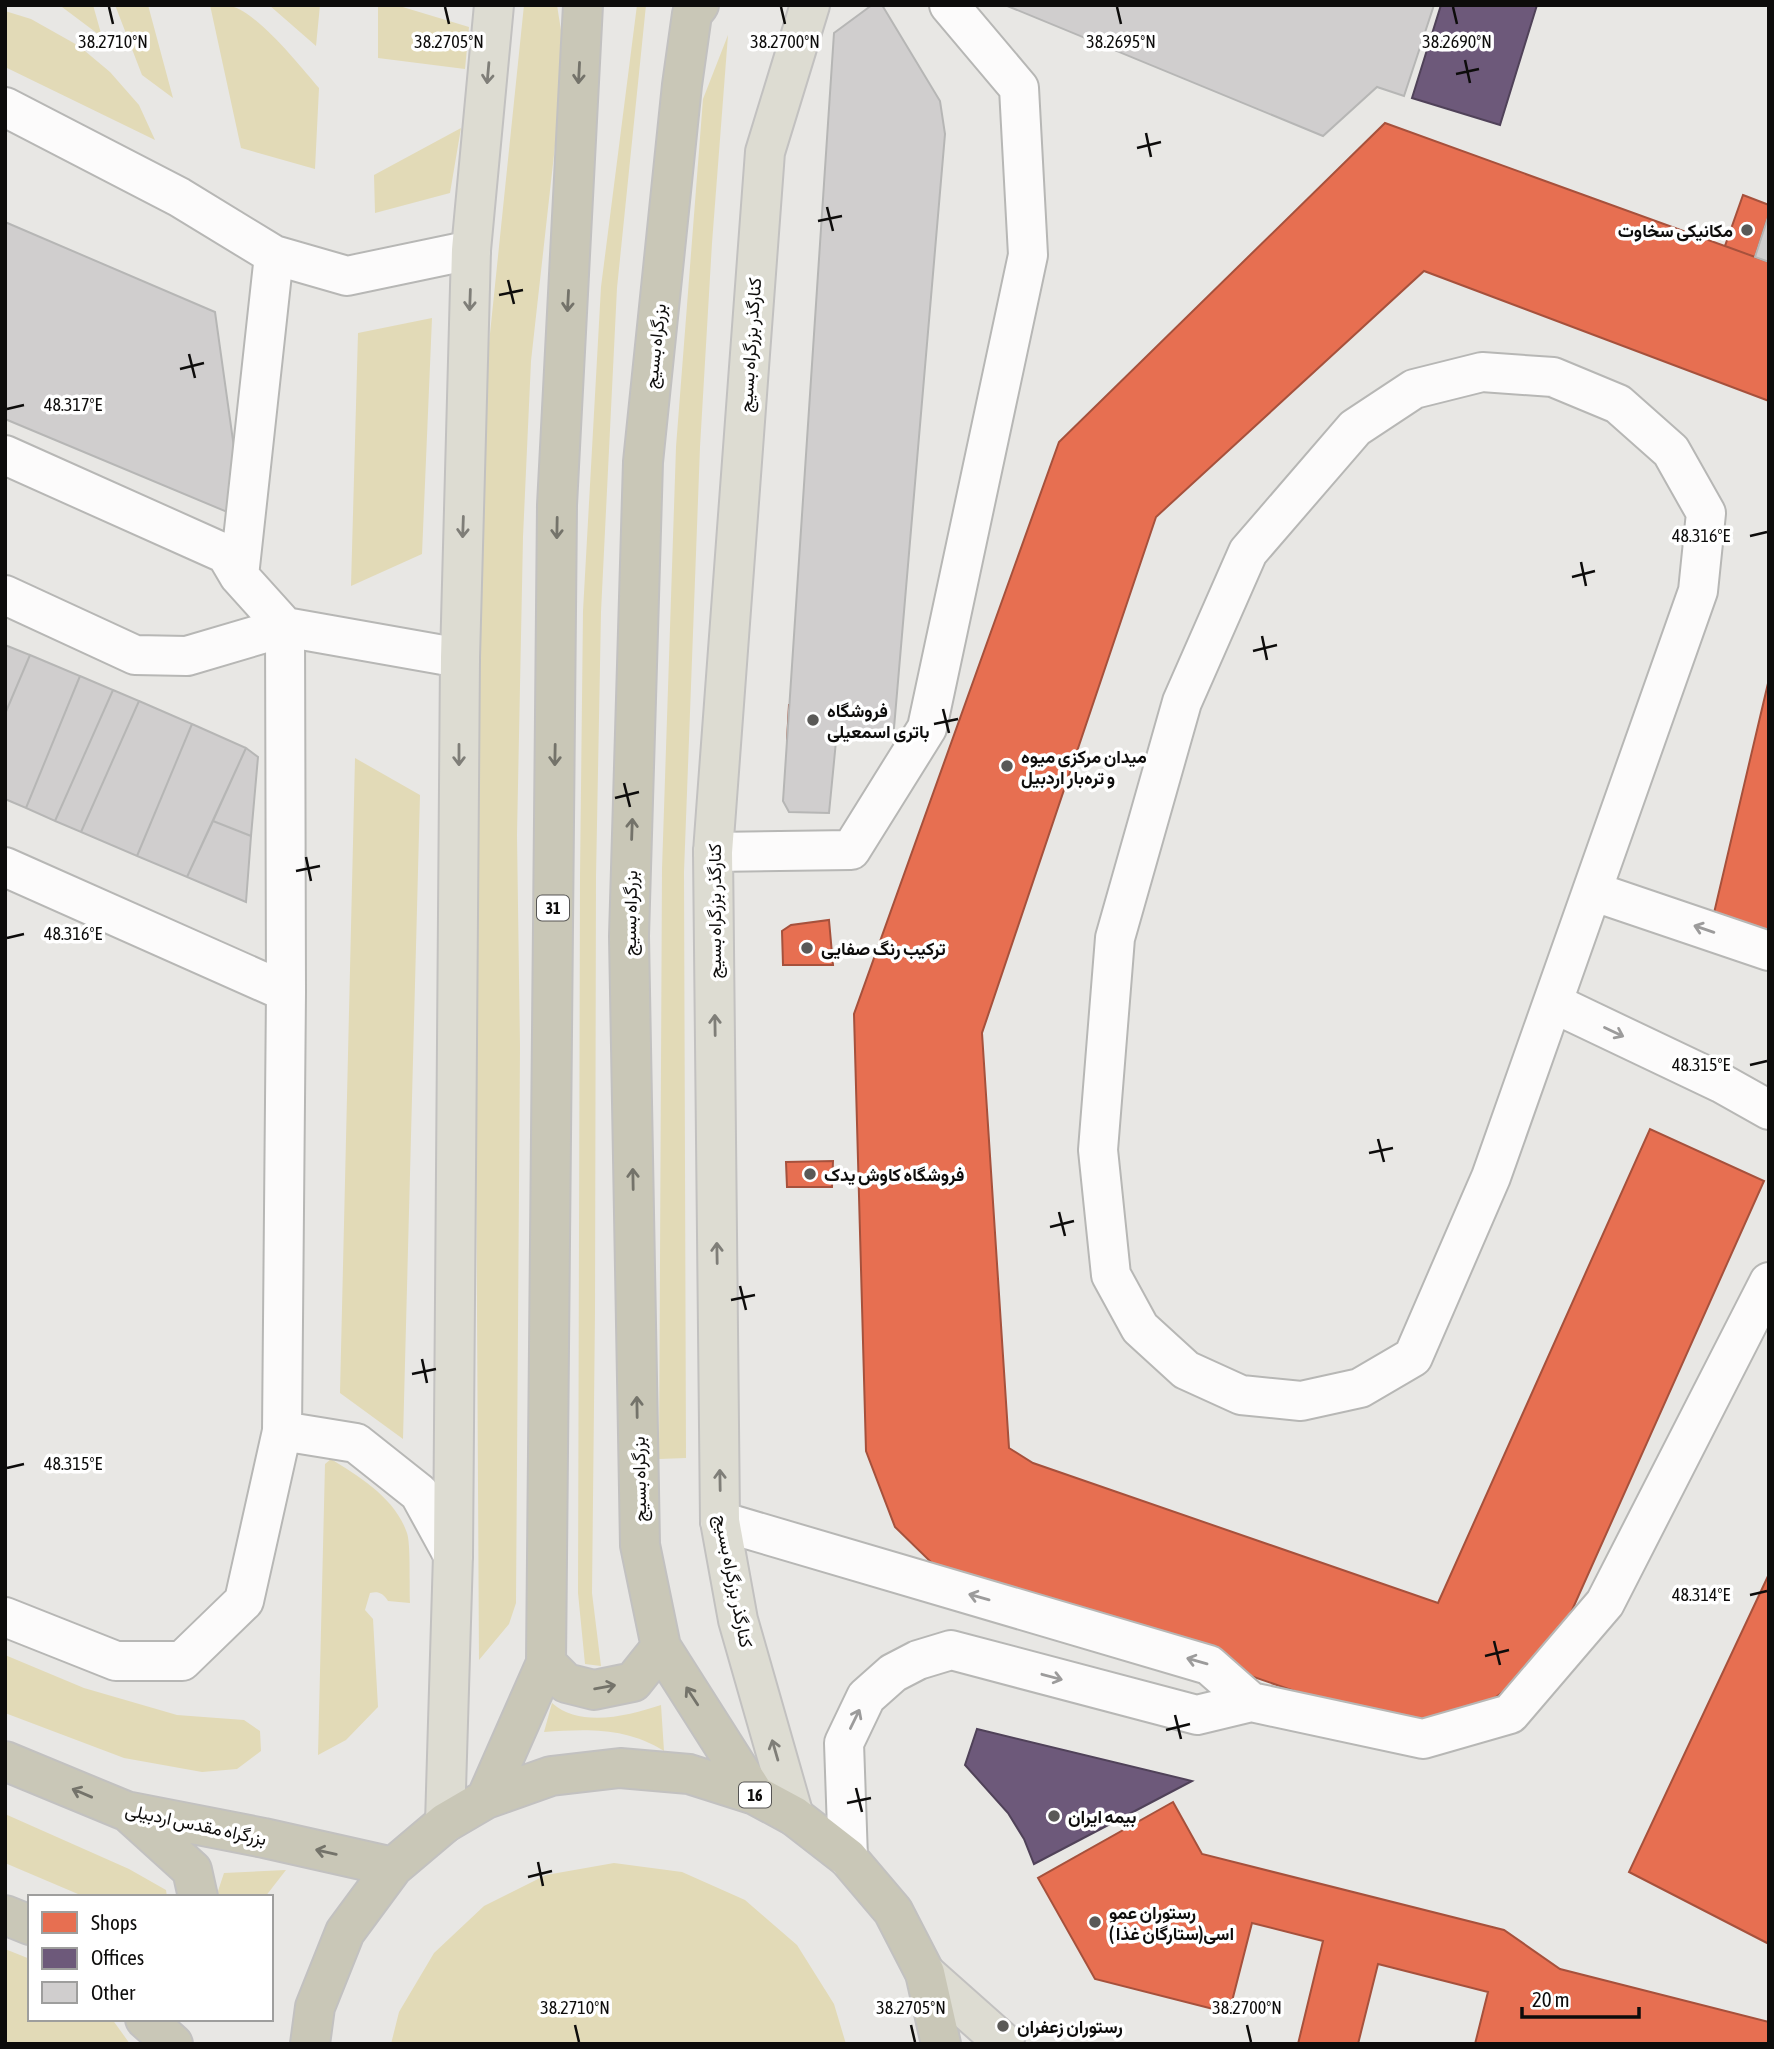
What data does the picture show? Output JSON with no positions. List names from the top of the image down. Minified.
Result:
{"streets":{"highway":["بزرگراه بسیج","31","16","بزرگراه مقدس اردبیلی"],"main road":["کنارگذر بزرگراه بسیج"]},"crossings":[["کنارگذر بزرگراه بسیج","16"],["بزرگراه بسیج","16"],["31","16"],["16","بزرگراه مقدس اردبیلی"]],"one_way":["بزرگراه مقدس اردبیلی"],"places":["مکانیکی سخاوت","فروشگاه باتری اسمعیلی","میدان مرکزی میوه و تره‌بار اردبیل","ترکیب رنگ صفایی","فروشگاه کاوش یدک","بیمه ایران","رستوران عمو اسی(ستارگان غذا )","رستوران زعفران"],"legend":["Shops","Offices","Other"],"scale_bar":"20 m","coordinates":["38.2710°N","38.2705°N","38.2700°N","38.2695°N","38.2690°N","48.317°E","48.316°E","48.315°E","48.314°E"]}
